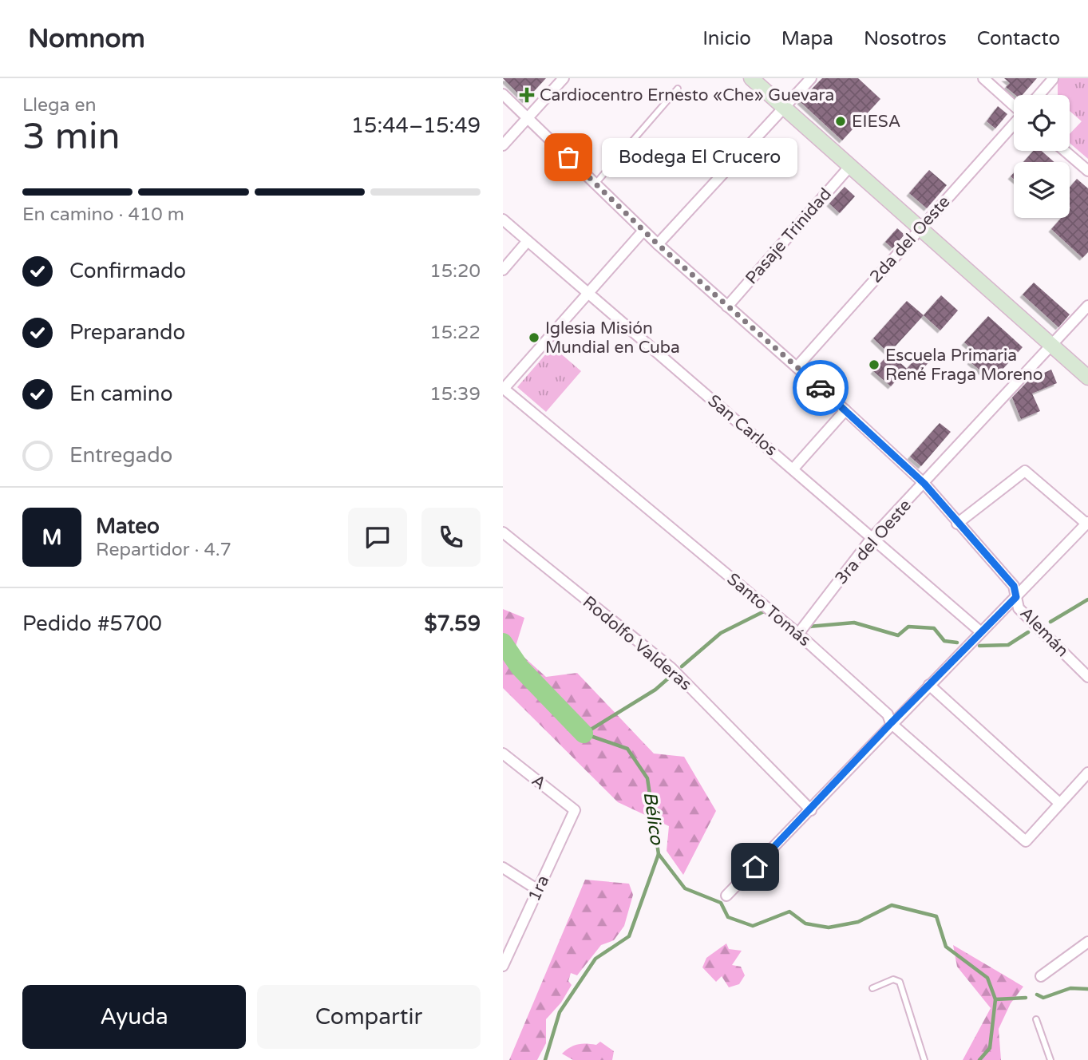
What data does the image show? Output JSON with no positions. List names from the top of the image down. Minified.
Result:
{"streets":{"street":["Pasaje Trinidad","2da del Oeste","San Carlos","3ra del Oeste","Santo Tomás","Alemán","Rodolfo Valderas","A","1ra"]},"crossings":[["Pasaje Trinidad","Alemán"],["2da del Oeste","Alemán"],["San Carlos","3ra del Oeste"],["3ra del Oeste","Santo Tomás"],["3ra del Oeste","Alemán"],["A","1ra"]],"water":["Bélico"],"places":{"health":["Cardiocentro Ernesto «Che» Guevara"],"other":["EIESA","Bodega El Crucero","Iglesia Misión Mundial en Cuba","Escuela Primaria René Fraga Moreno"]},"page":{"header":"Nomnom","nav":["Inicio","Mapa","Nosotros","Contacto"],"heading":["3 min","Llega en","15:44–15:49"],"panel":["Mateo","Repartidor · 4.7","Pedido #5700","$7.59"],"bubble":"Bodega El Crucero","bar":"En camino · 410 m","list":[["Confirmado","15:20"],["Preparando","15:22"],["En camino","15:39"],"Entregado"],"round":"M","buttons":["Ayuda","Compartir"]}}
